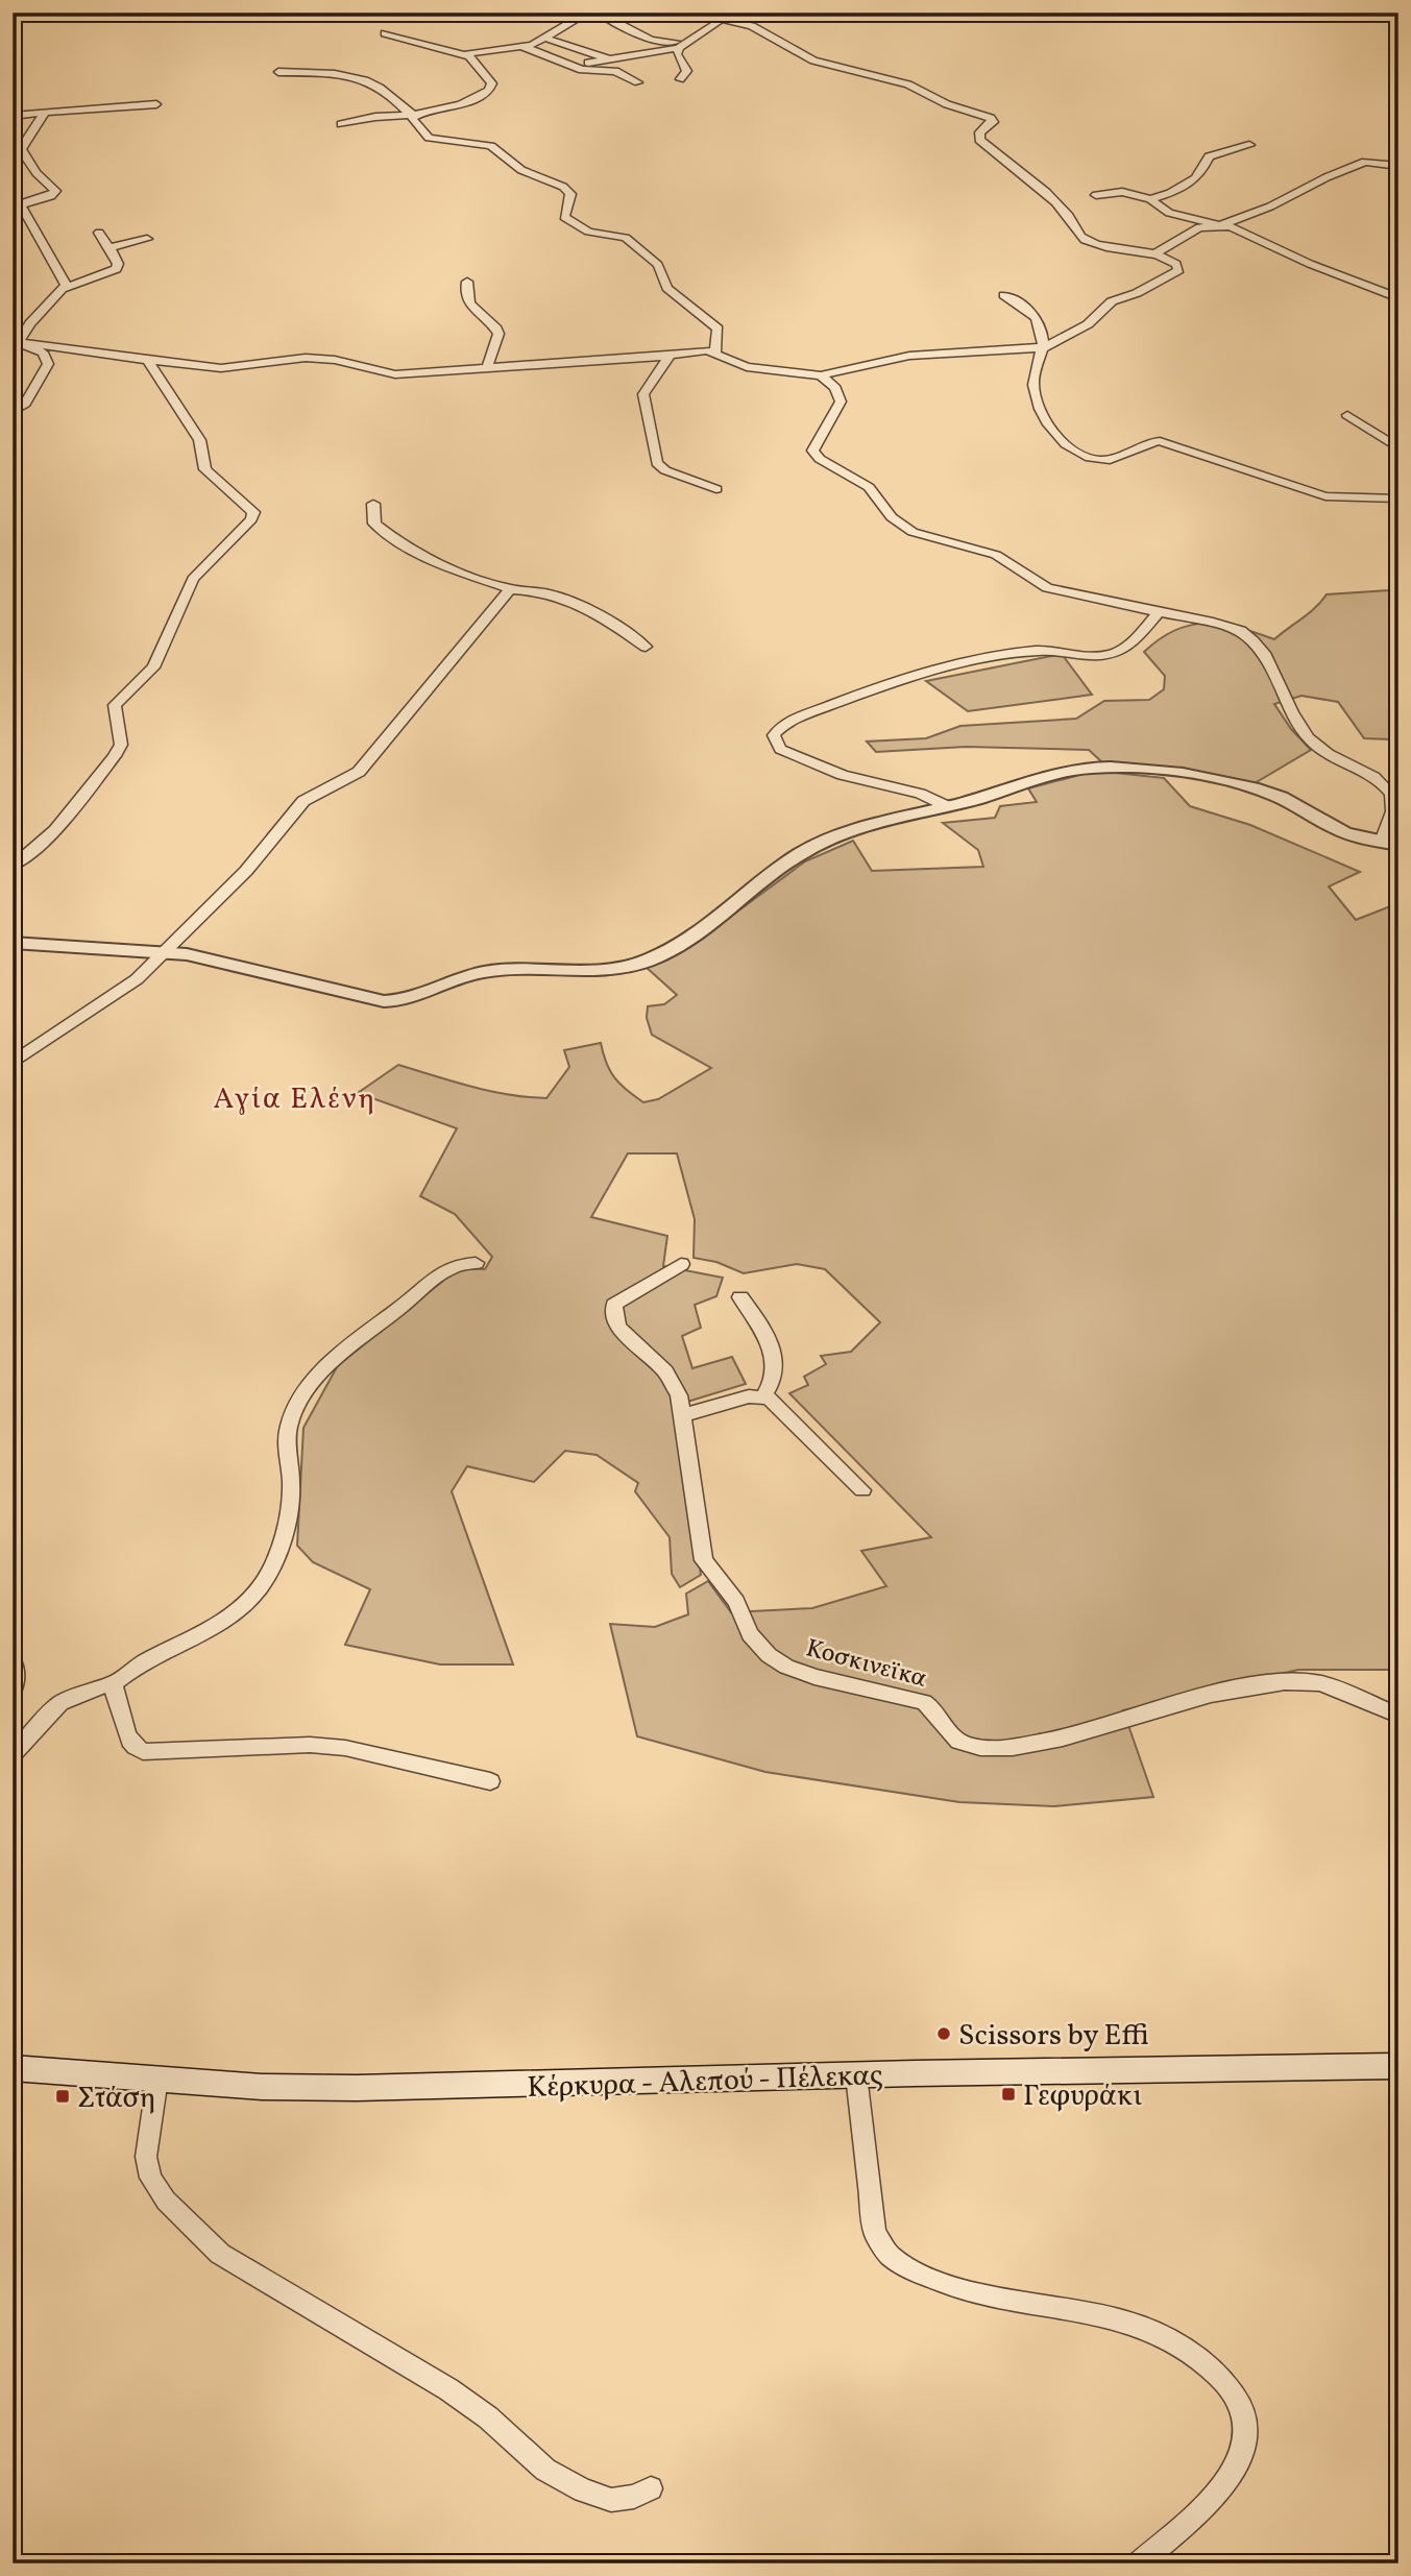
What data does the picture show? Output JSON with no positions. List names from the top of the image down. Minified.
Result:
{"streets":{"main road":["Κέρκυρα - Αλεπού - Πέλεκας"],"street":["Κοσκινεϊκα"]},"districts":["Αγία Ελένη"],"places":{"other":["Scissors by Effi"],"transit":["Γεφυράκι","Στάση"]}}
